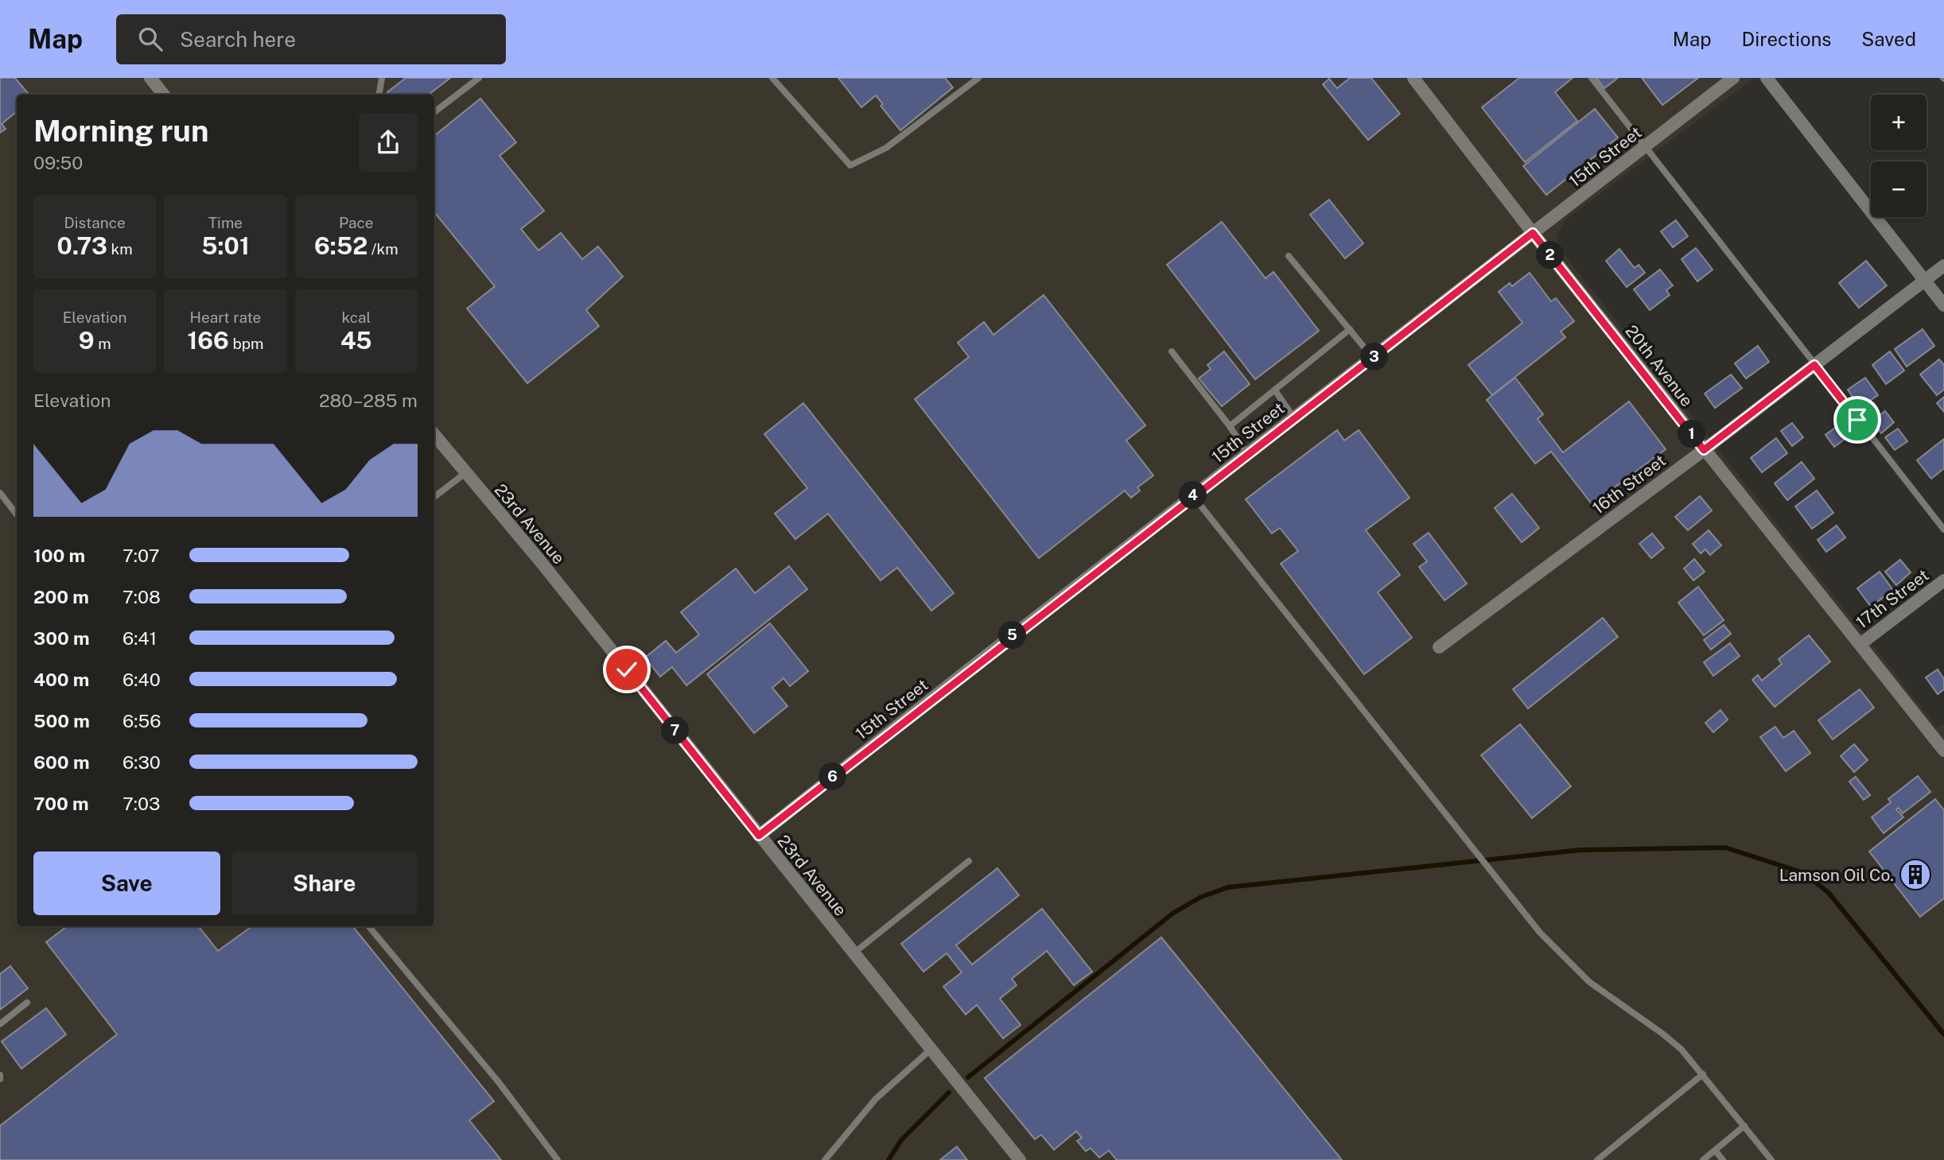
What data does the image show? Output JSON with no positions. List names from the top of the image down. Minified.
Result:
{"streets":{"street":["15th Street","20th Avenue","16th Street","23rd Avenue","17th Street"]},"crossings":[["15th Street","20th Avenue"],["15th Street","23rd Avenue"],["20th Avenue","16th Street"],["20th Avenue","17th Street"]],"places":{"building":["Lamson Oil Co."]},"page":{"header":"Map","search":"Search here","nav":["Map","Directions","Saved"],"map_buttons":["+","−"],"heading":["Morning run","09:50"],"stats":[["Distance","0.73 km"],["Time","5:01"],["Pace","6:52 /km"],["Elevation","9 m"],["Heart rate","166 bpm"],["kcal","45"]],"pins":["2","3","1","4","5","7","6"],"chart":["Elevation","280–285 m"],"list":[{"name":"100 m","note":"7:07"},{"name":"200 m","note":"7:08"},{"name":"300 m","note":"6:41"},{"name":"400 m","note":"6:40"},{"name":"500 m","note":"6:56"},{"name":"600 m","note":"6:30"},{"name":"700 m","note":"7:03"}],"buttons":["Save","Share"]}}
